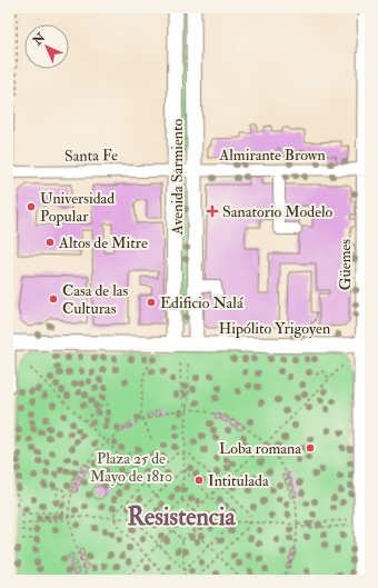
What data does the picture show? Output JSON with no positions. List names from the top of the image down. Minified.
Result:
{"streets":{"main road":["Avenida Sarmiento","Güemes","Hipólito Yrigoyen"],"street":["Almirante Brown","Santa Fe"]},"crossings":[["Almirante Brown","Santa Fe"],["Almirante Brown","Avenida Sarmiento"],["Almirante Brown","Güemes"],["Santa Fe","Avenida Sarmiento"],["Avenida Sarmiento","Hipólito Yrigoyen"],["Güemes","Hipólito Yrigoyen"]],"districts":["Resistencia"],"parks":["Plaza 25 de Mayo de 1810"],"places":{"other":["Universidad Popular","Altos de Mitre","Casa de las Culturas","Edificio Nalá","Loba romana","Intitulada"],"health":["Sanatorio Modelo"]},"north":"top left"}
